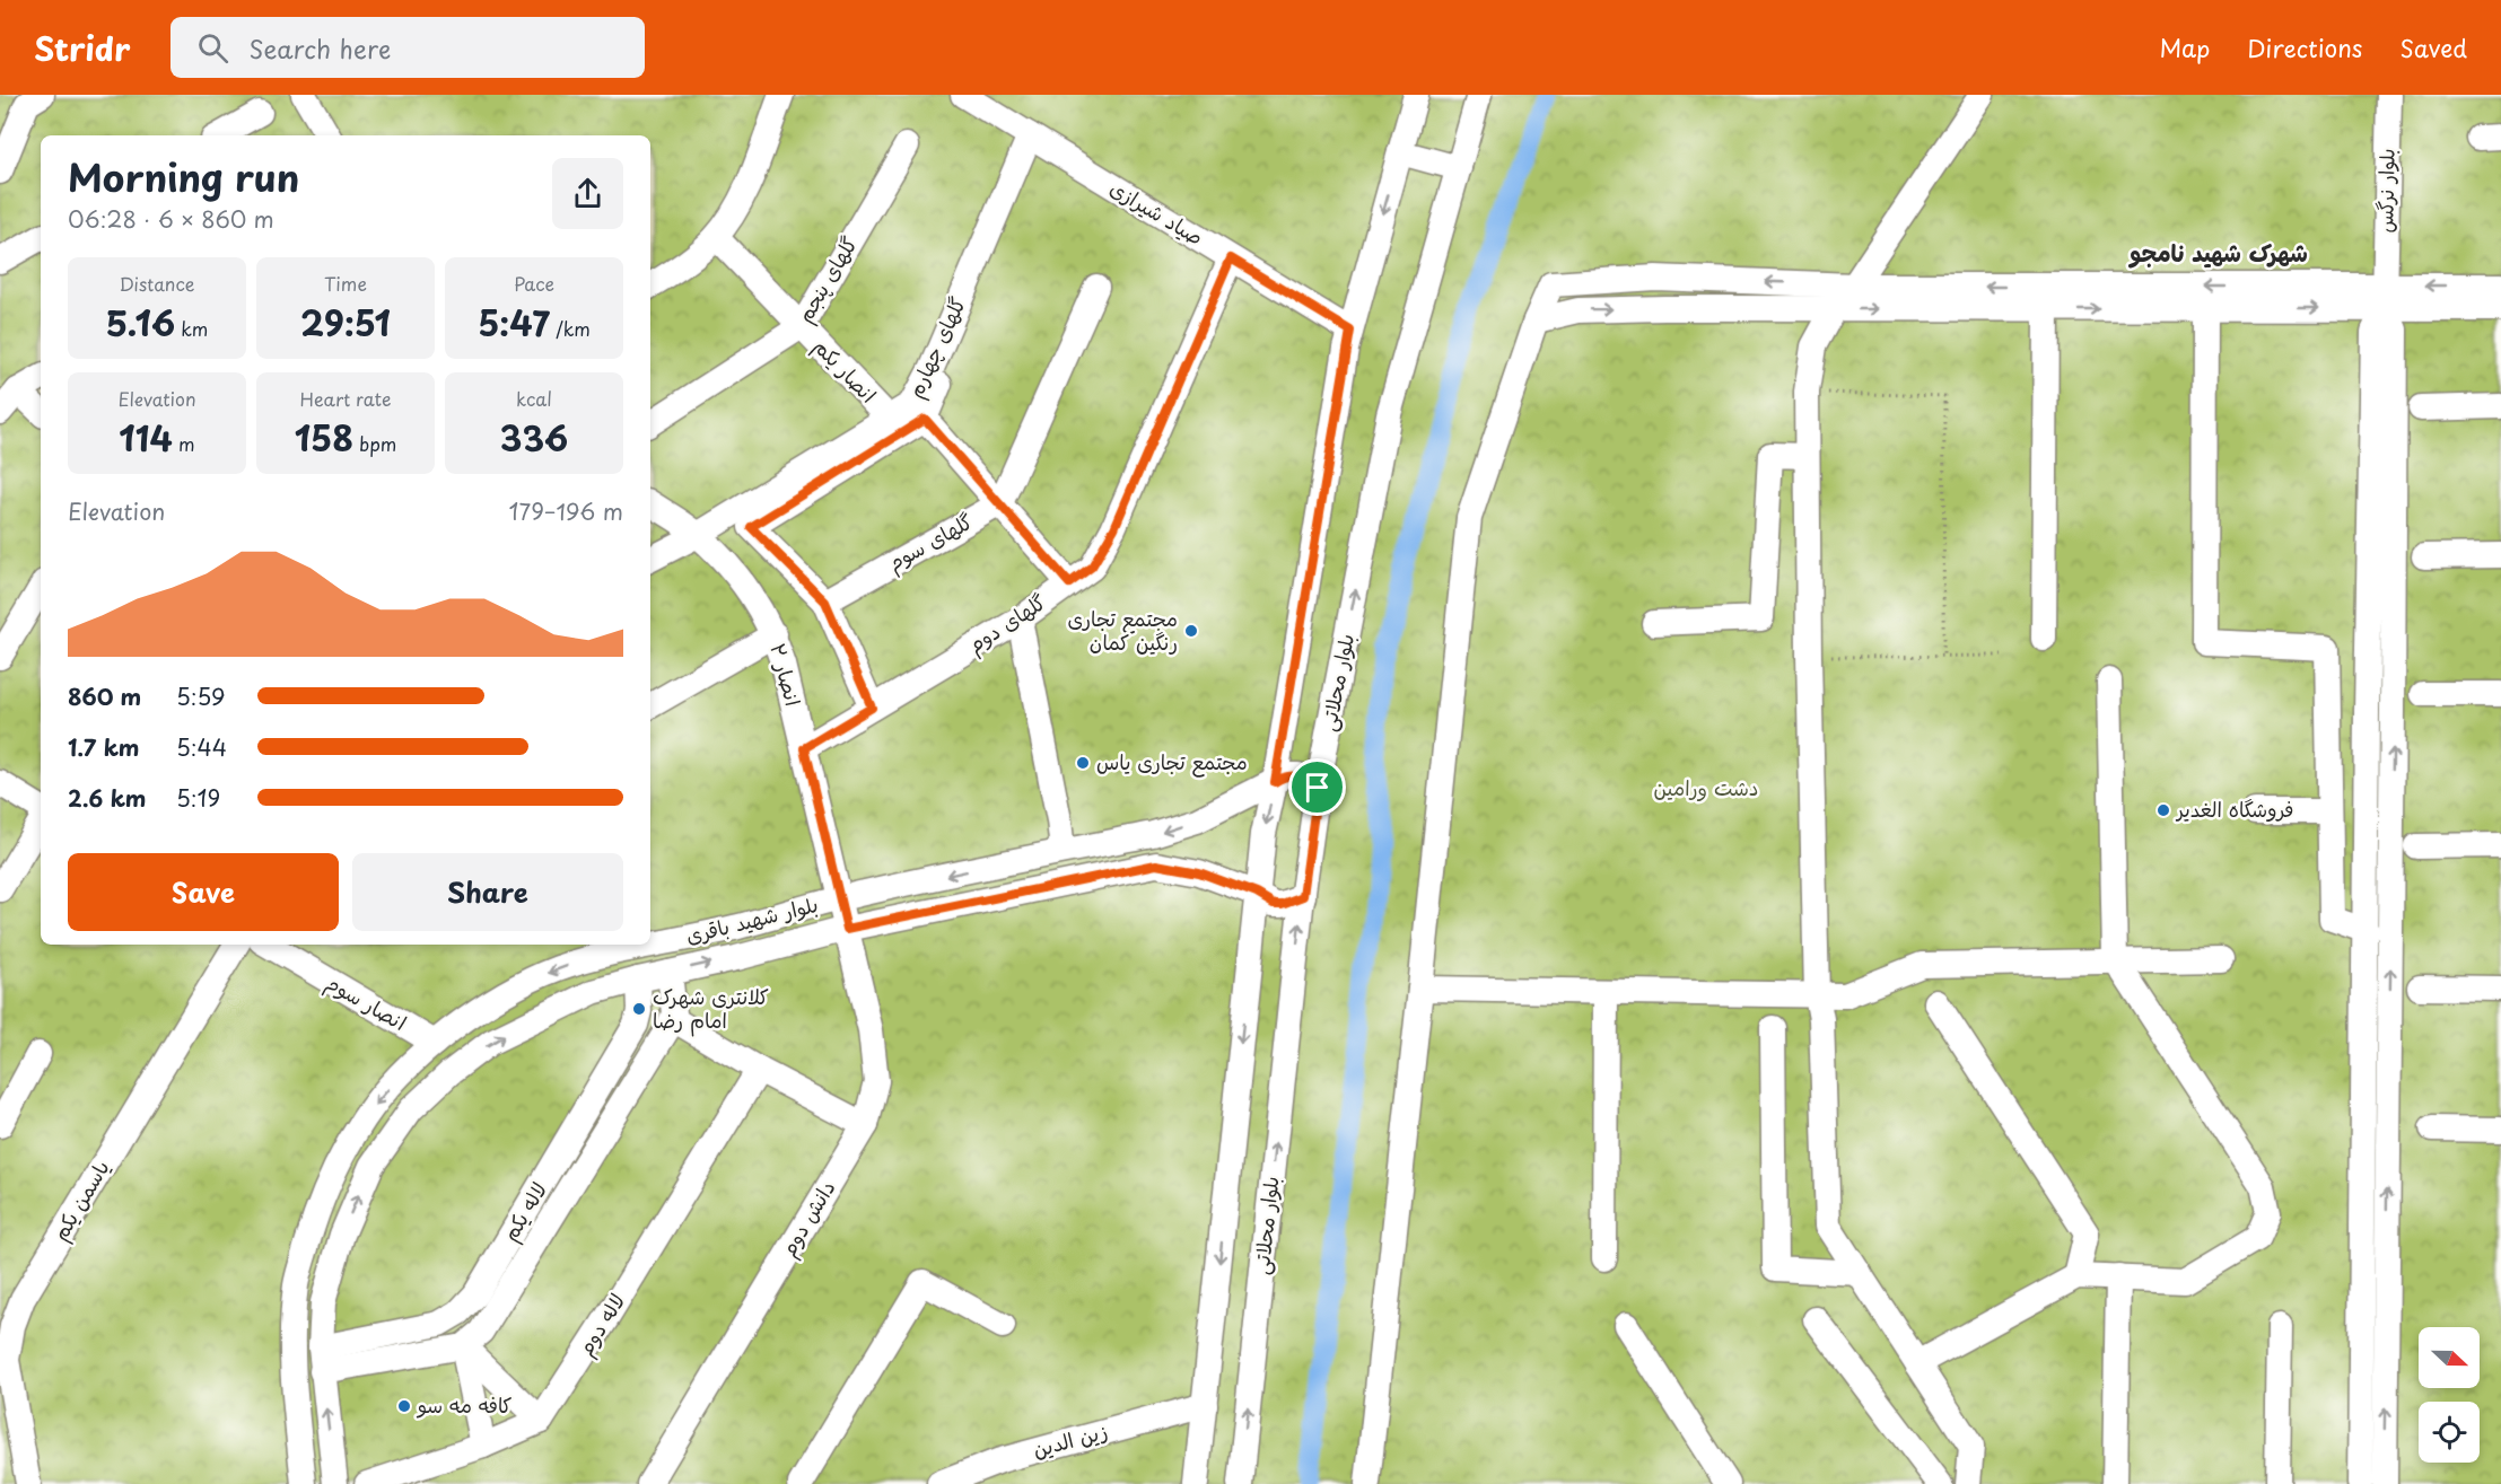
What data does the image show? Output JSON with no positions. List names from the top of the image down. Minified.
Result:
{"streets":{"street":["بلوار نرگس","صیاد شیرازی","گلهای پنجم","گلهای چهارم","انصار یکم","گلهای سوم","گلهای دوم","انصار ۲","بلوار محلاتی","بلوار شهید باقری","انصار سوم","یاسمن یکم","لاله یکم","دانش دوم","لاله دوم","زین الدین"]},"crossings":[["صیاد شیرازی","گلهای چهارم"],["صیاد شیرازی","گلهای دوم"],["گلهای پنجم","انصار یکم"],["گلهای چهارم","انصار یکم"],["گلهای چهارم","انصار ۲"],["گلهای دوم","انصار ۲"],["انصار ۲","بلوار شهید باقری"],["انصار ۲","دانش دوم"],["بلوار محلاتی","بلوار شهید باقری"],["بلوار شهید باقری","انصار سوم"],["بلوار شهید باقری","لاله یکم"],["بلوار شهید باقری","دانش دوم"]],"districts":["شهرک شهید نامجو"],"parks":["دشت ورامین"],"places":["مجتمع تجاری رنگین کمان","مجتمع تجاری یاس","فروشگاه الغدیر","کلانتری شهرک امام رضا","کافه مه سو"],"north":"right","page":{"header":"Stridr","search":"Search here","nav":["Map","Directions","Saved"],"heading":["Morning run","06:28 · 6 × 860 m"],"stats":[["Distance","5.16 km"],["Time","29:51"],["Pace","5:47 /km"],["Elevation","114 m"],["Heart rate","158 bpm"],["kcal","336"]],"chart":["Elevation","179–196 m"],"list":[{"name":"860 m","note":"5:59"},{"name":"1.7 km","note":"5:44"},{"name":"2.6 km","note":"5:19"}],"buttons":["Save","Share"]}}
